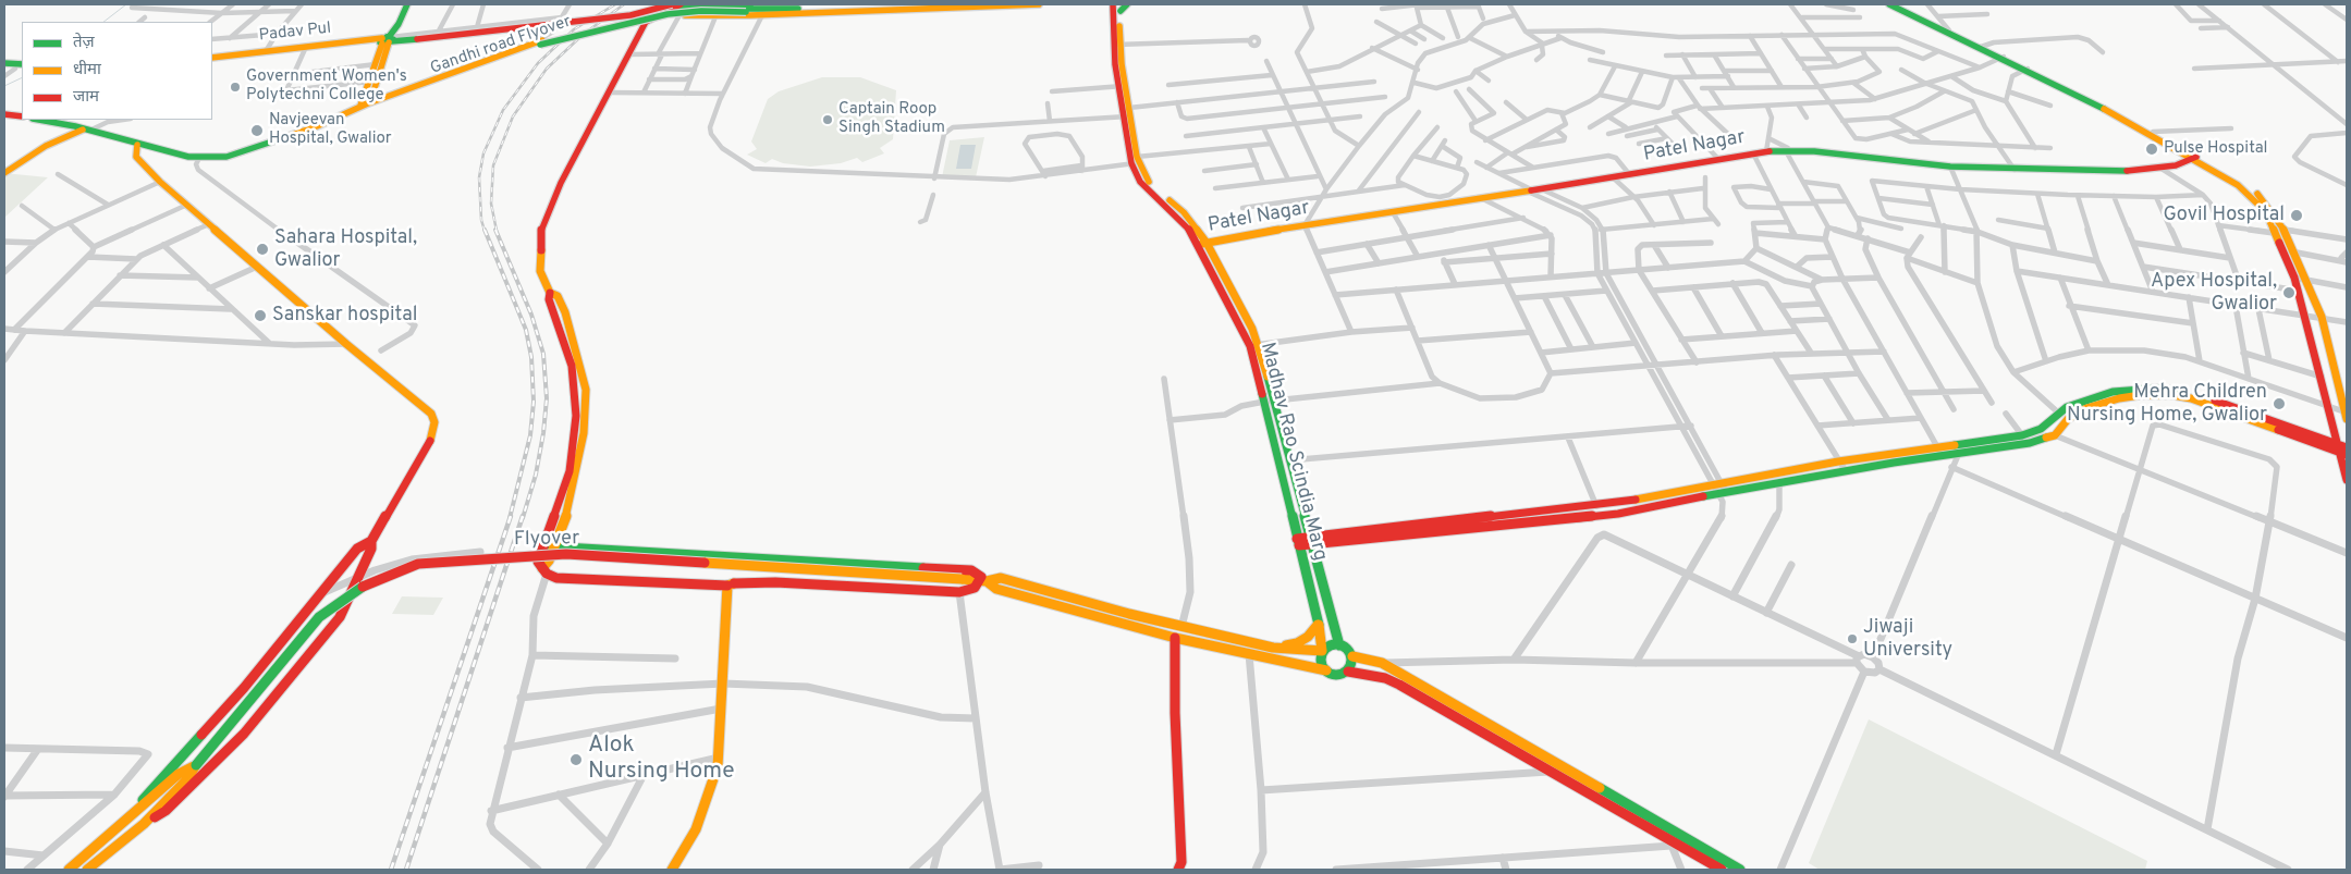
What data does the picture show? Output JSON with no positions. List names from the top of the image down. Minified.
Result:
{"streets":{"main road":["Padav Pul","Gandhi road Flyover","Patel Nagar","Madhav Rao Scindia Marg","Flyover"]},"crossings":[["Patel Nagar","Madhav Rao Scindia Marg"],["Madhav Rao Scindia Marg","Flyover"]],"places":["Government Women's Polytechni College","Captain Roop Singh Stadium","Navjeevan Hospital, Gwalior","Pulse Hospital","Govil Hospital","Sahara Hospital, Gwalior","Apex Hospital, Gwalior","Sanskar hospital","Mehra Children Nursing Home, Gwalior","Jiwaji University","Alok Nursing Home"],"legend":["तेज़","धीमा","जाम"]}
